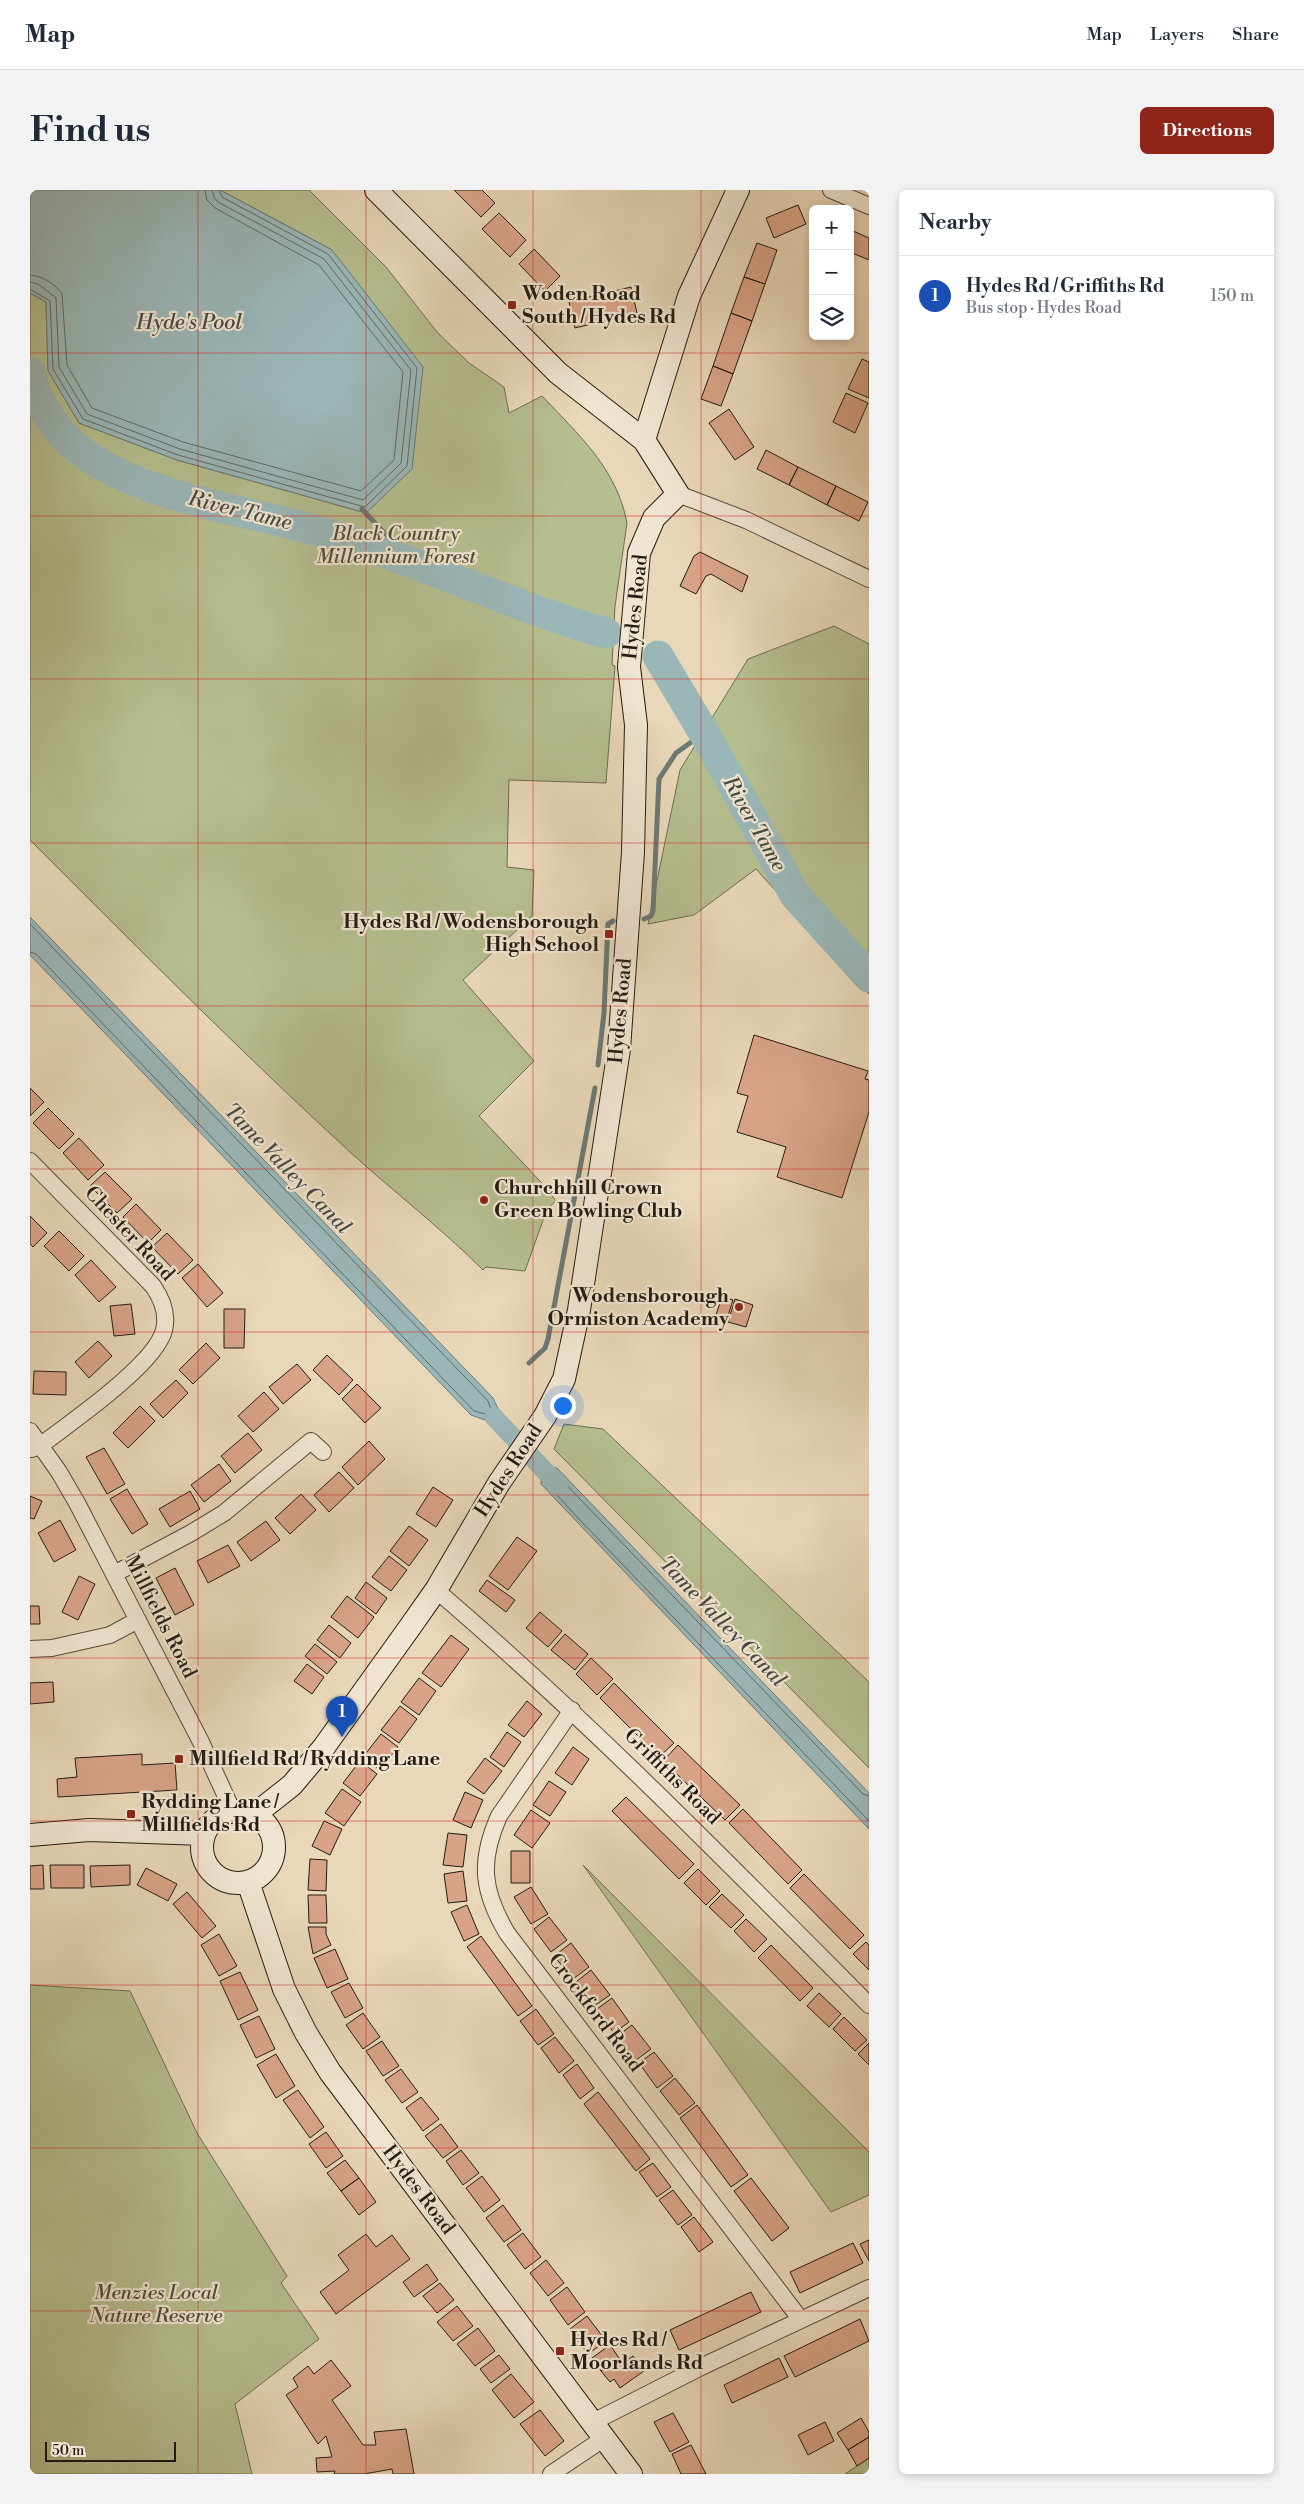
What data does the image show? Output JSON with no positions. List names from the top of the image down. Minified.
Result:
{"streets":{"street":["Hydes Road","Chester Road","Millfields Road","Griffiths Road","Crockford Road"]},"crossings":[["Hydes Road","Millfields Road"],["Hydes Road","Griffiths Road"],["Chester Road","Millfields Road"],["Griffiths Road","Crockford Road"]],"water":["Hyde's Pool","River Tame","Tame Valley Canal"],"parks":["Black Country Millennium Forest","Menzies Local Nature Reserve"],"places":{"transit":["Woden Road South / Hydes Rd","Hydes Rd / Wodensborough High School","Millfield Rd / Rydding Lane","Rydding Lane / Millfields Rd","Hydes Rd / Moorlands Rd"],"other":["Churchhill Crown Green Bowling Club","Wodensborough Ormiston Academy"]},"scale_bar":"50 m","page":{"header":"Map","nav":["Map","Layers","Share"],"buttons":"Directions","title":"Find us","heading":"Nearby","map_buttons":["+","−"],"list":[{"mark":"1","name":"Hydes Rd / Griffiths Rd","note":"Bus stop · Hydes Road","value":"150 m"}],"pins":"1","scale":"50 m"}}
